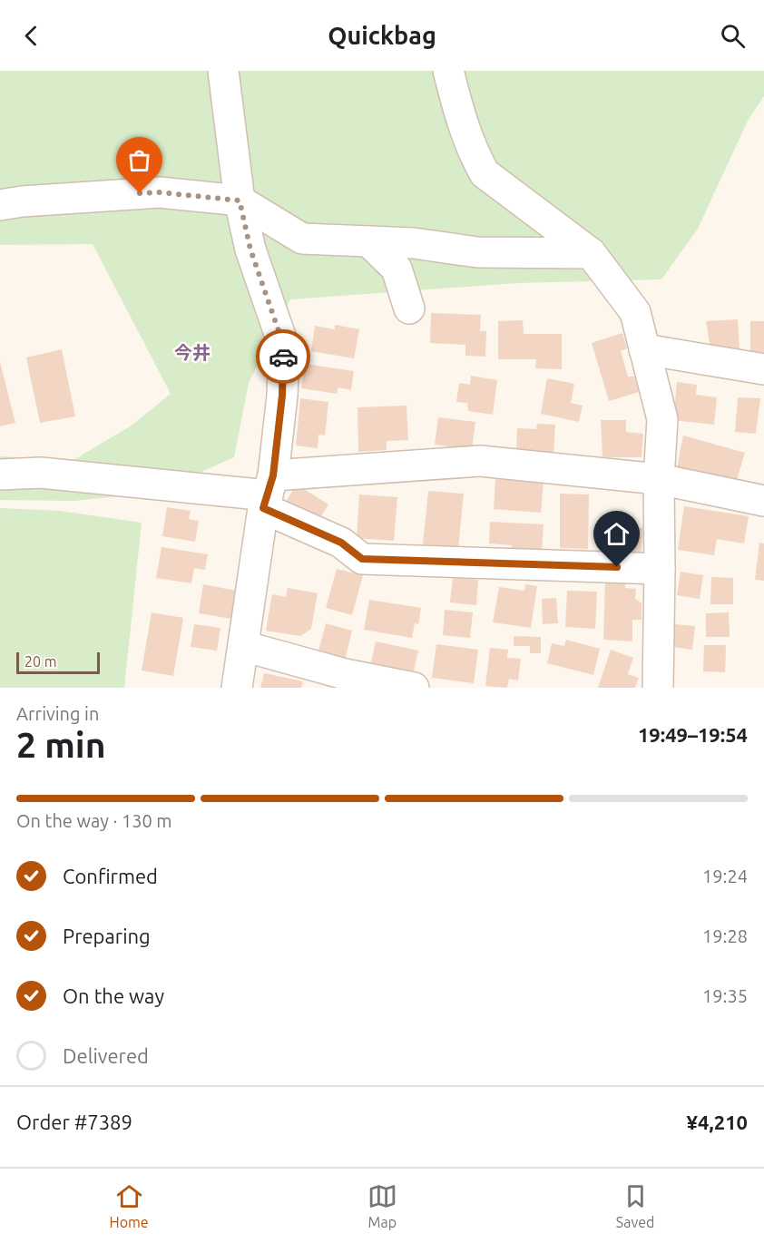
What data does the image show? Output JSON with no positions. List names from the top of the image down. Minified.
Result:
{"districts":["今井"],"scale_bar":"20 m","page":{"header":"Quickbag","scale":"20 m","heading":["2 min","Arriving in","19:49–19:54"],"panel":["Order #7389","¥4,210"],"bar":"On the way · 130 m","list":[["Confirmed","19:24"],["Preparing","19:28"],["On the way","19:35"],"Delivered"],"tabs":["Home","Map","Saved"]}}
